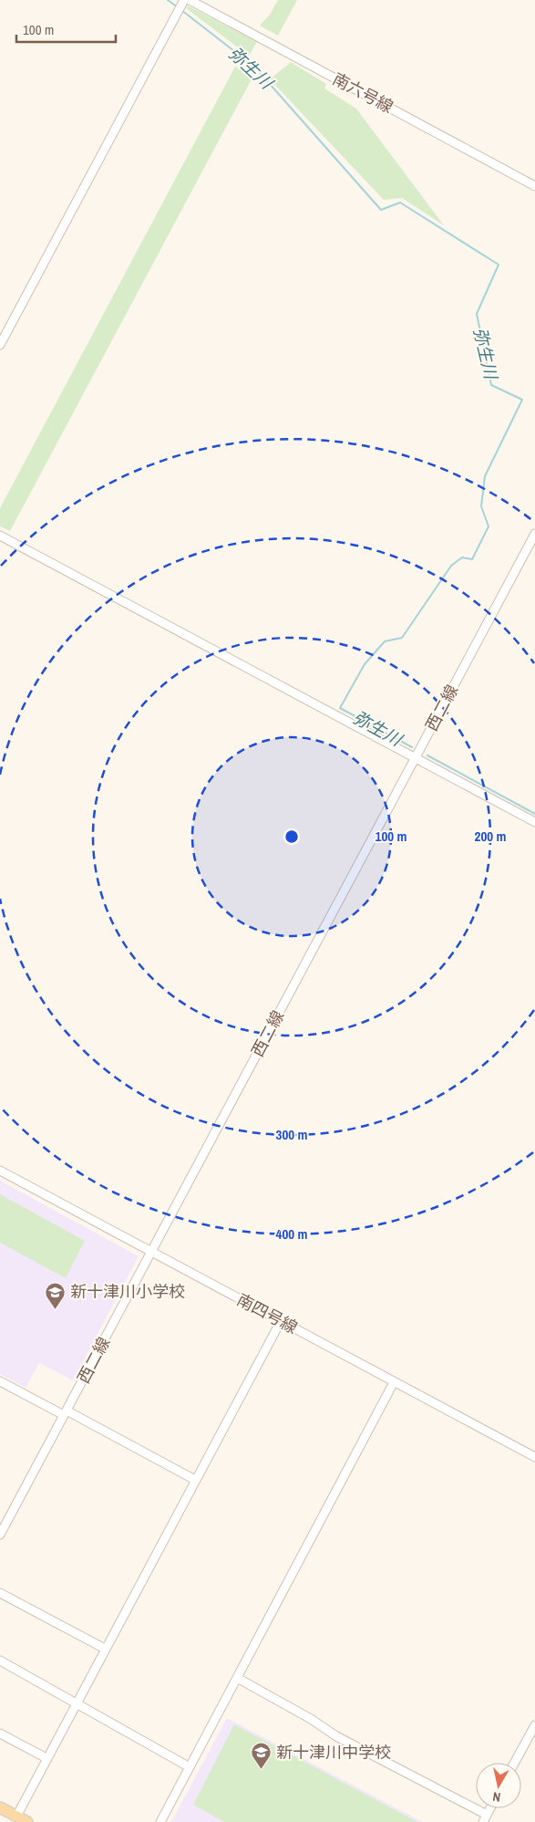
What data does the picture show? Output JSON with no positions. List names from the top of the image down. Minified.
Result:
{"streets":{"street":["南六号線","西二線","南四号線"]},"crossings":[["西二線","南四号線"]],"water":["弥生川"],"places":{"school or university":["新十津川小学校","新十津川中学校"]},"scale_bar":"100 m","north":"bottom","rings":["100 m","200 m","300 m","400 m"]}
